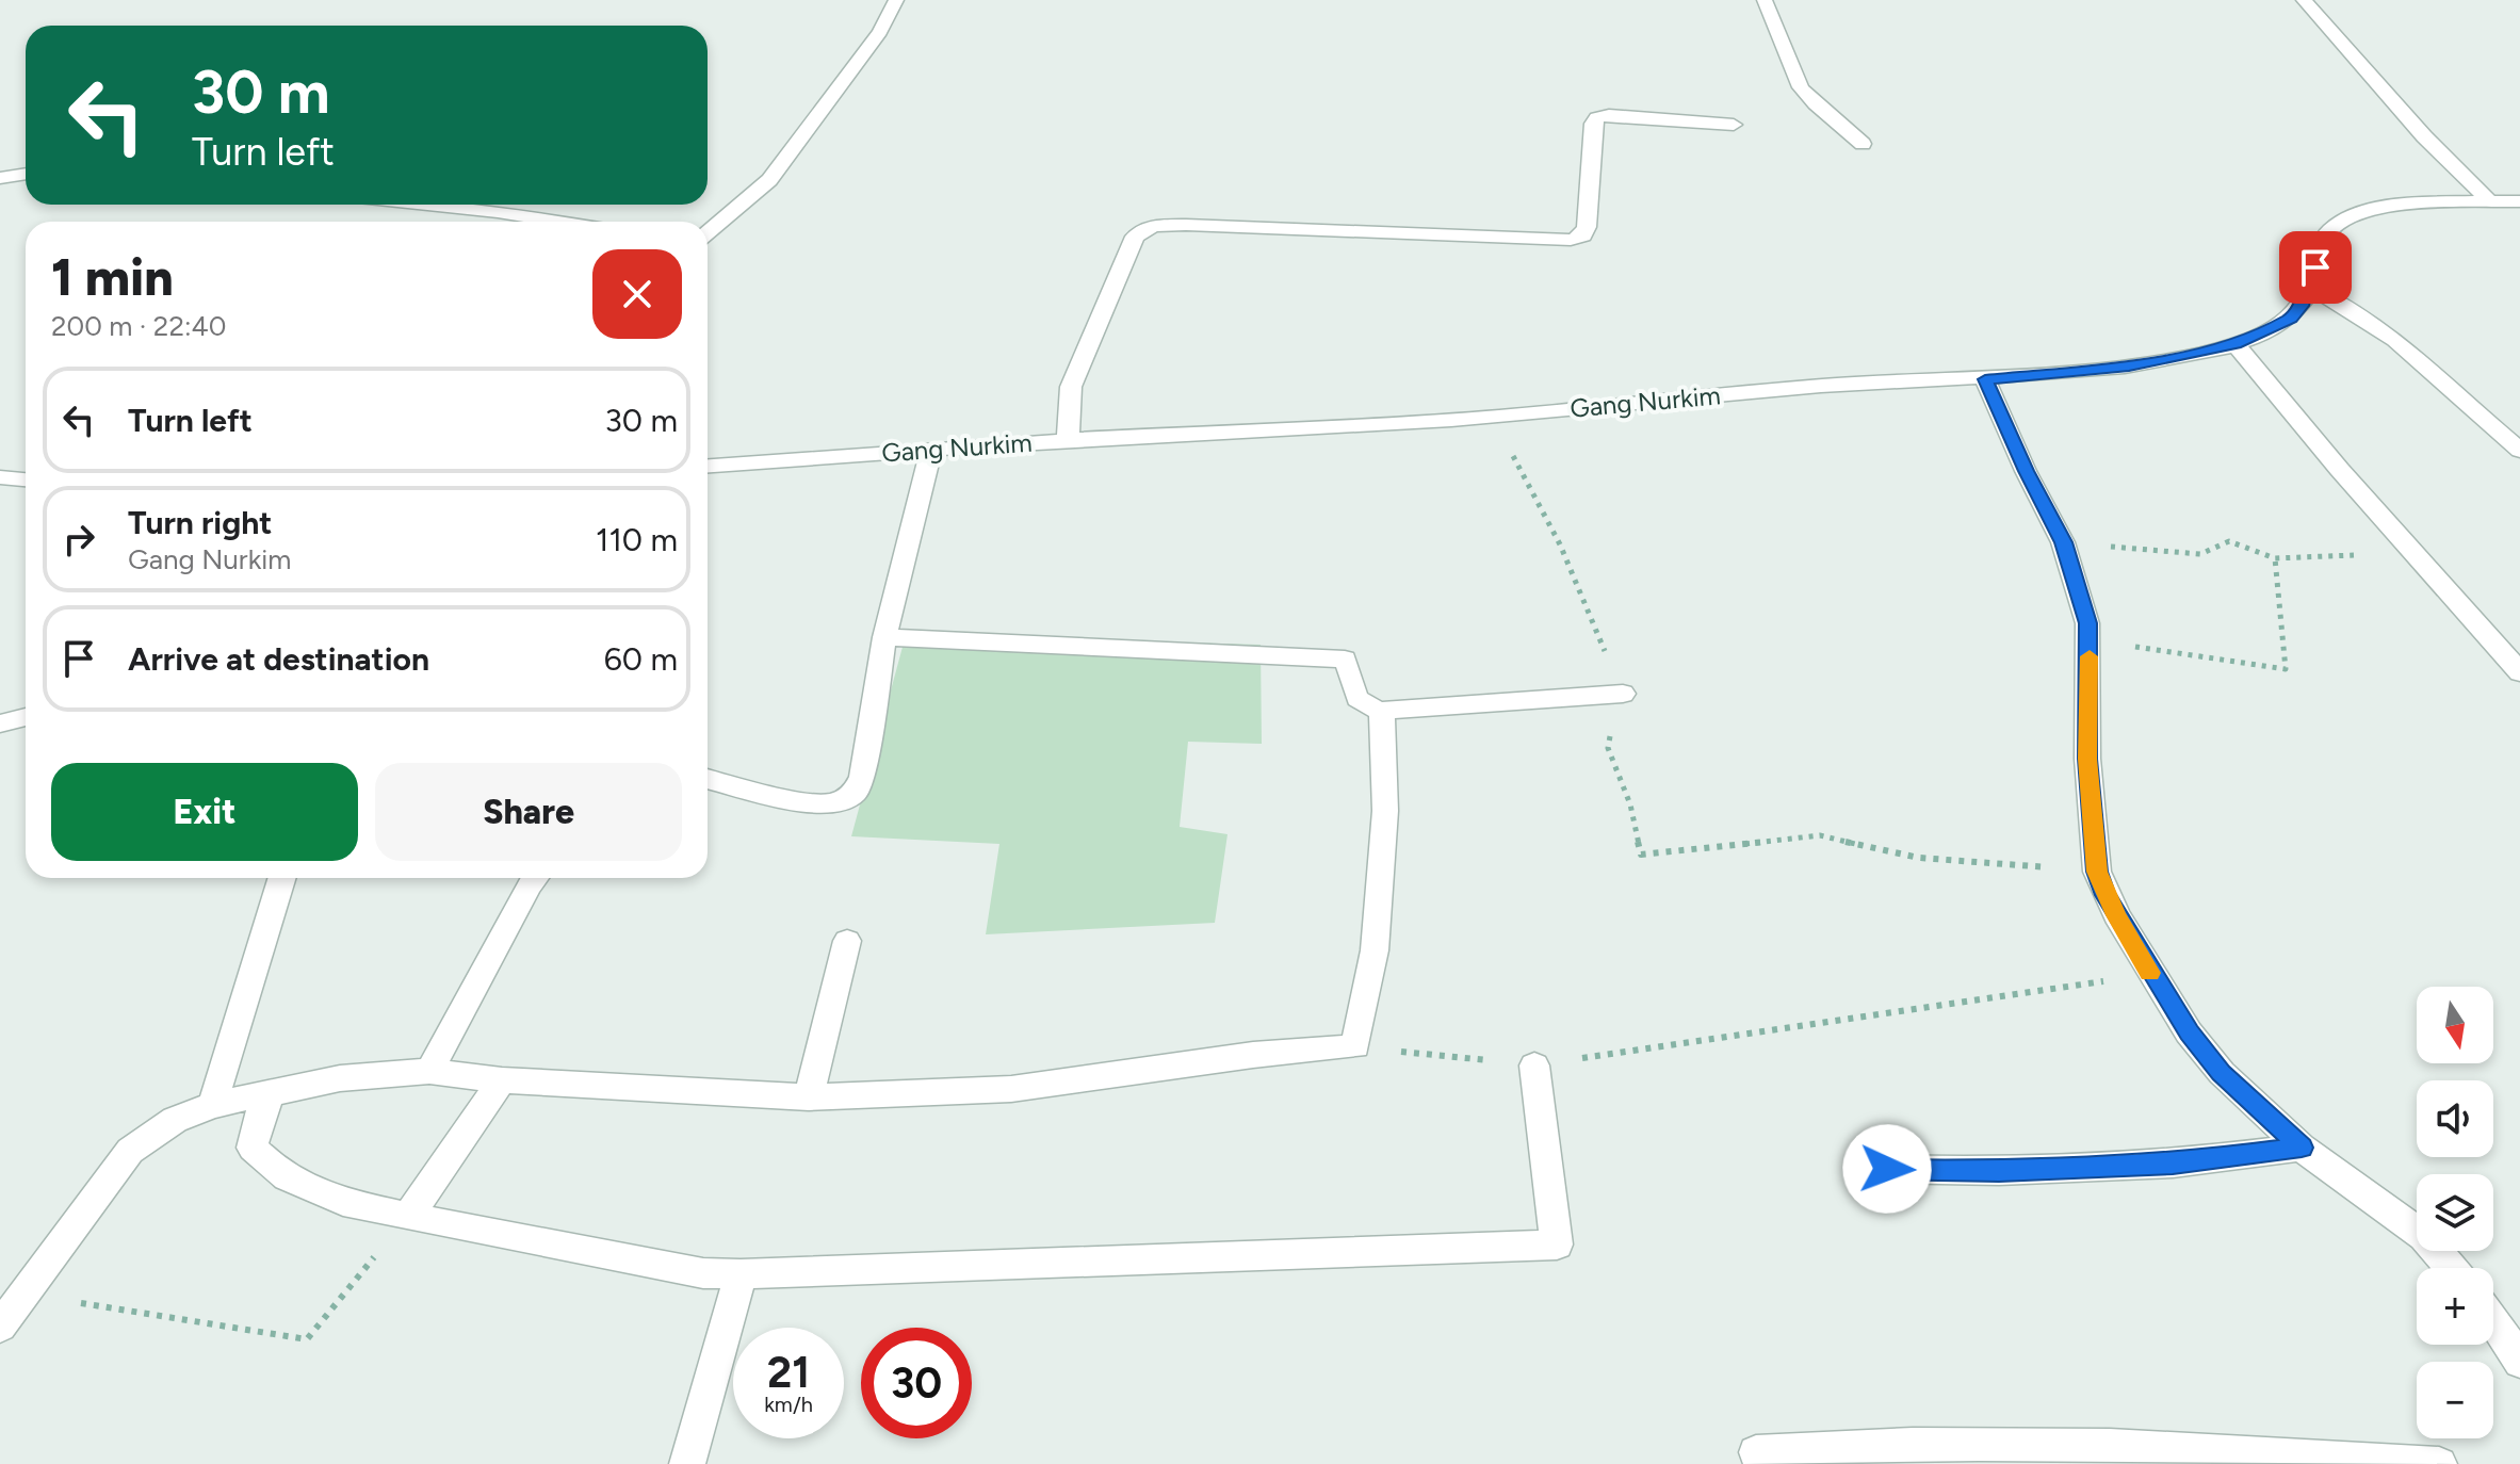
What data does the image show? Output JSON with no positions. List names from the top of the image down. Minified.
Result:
{"streets":{"street":["Gang Nurkim"]},"north":"bottom","page":{"turn":["30 m","Turn left"],"heading":["1 min","200 m · 22:40"],"list":[{"name":"Turn left","value":"30 m"},{"name":"Turn right","note":"Gang Nurkim","value":"110 m"},{"name":"Arrive at destination","value":"60 m"}],"buttons":["Exit","Share"],"map_buttons":["+","−"],"speed":"21 km/h","limit":"30"}}
